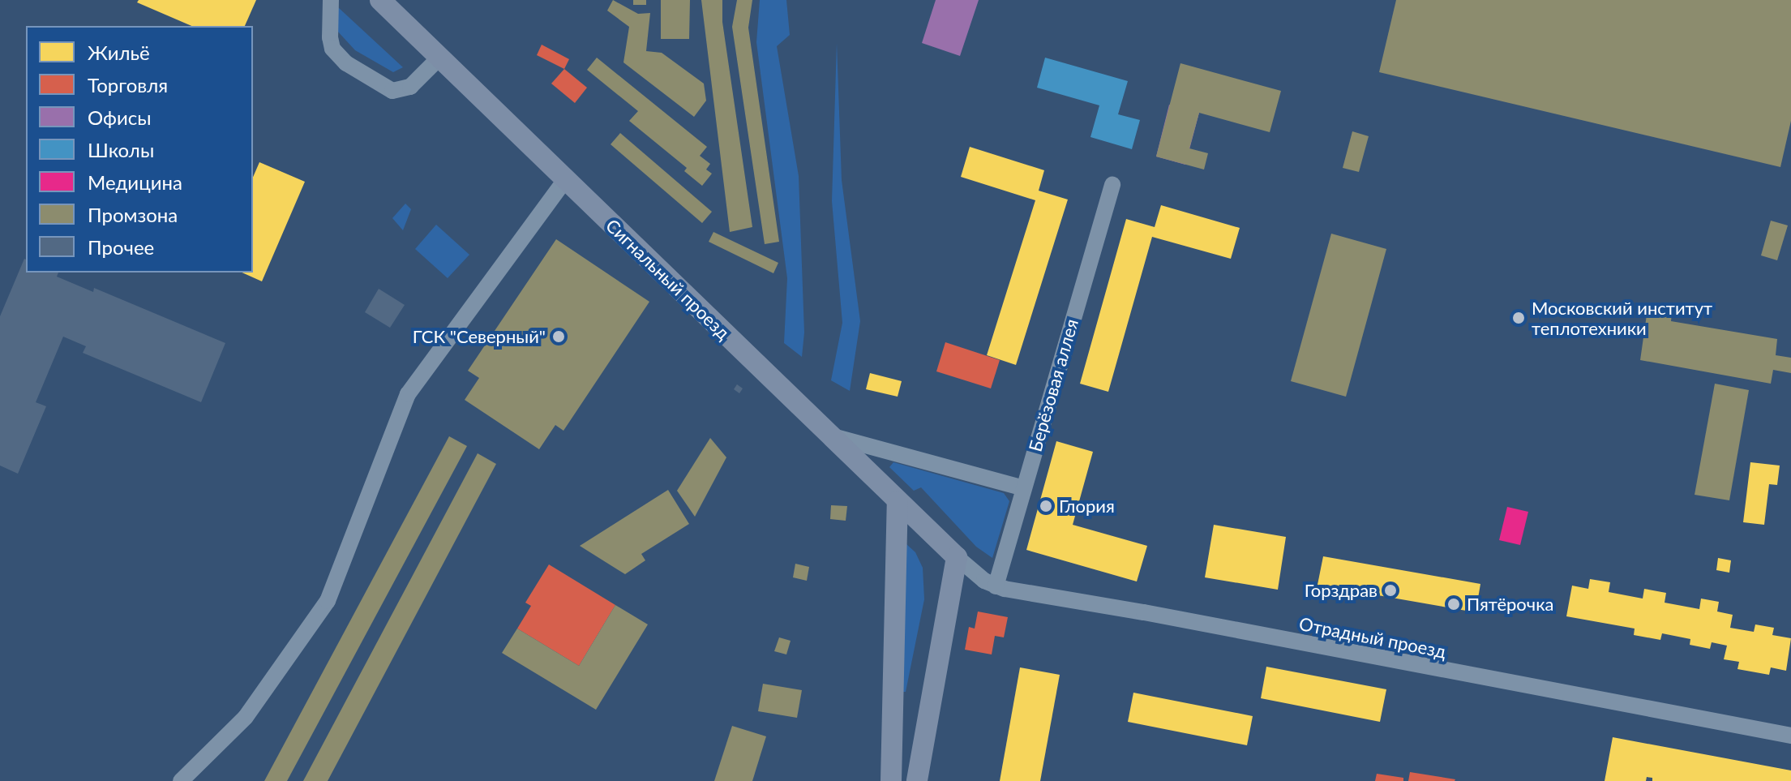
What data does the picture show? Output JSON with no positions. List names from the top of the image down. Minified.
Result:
{"streets":{"main road":["Сигнальный проезд"],"street":["Берёзовая аллея","Отрадный проезд"]},"crossings":[["Сигнальный проезд","Отрадный проезд"],["Берёзовая аллея","Отрадный проезд"]],"places":["Московский институт теплотехники","ГСК \"Северный\"","Глория","Горздрав","Пятёрочка"],"legend":["Жильё","Торговля","Офисы","Школы","Медицина","Промзона","Прочее"]}
